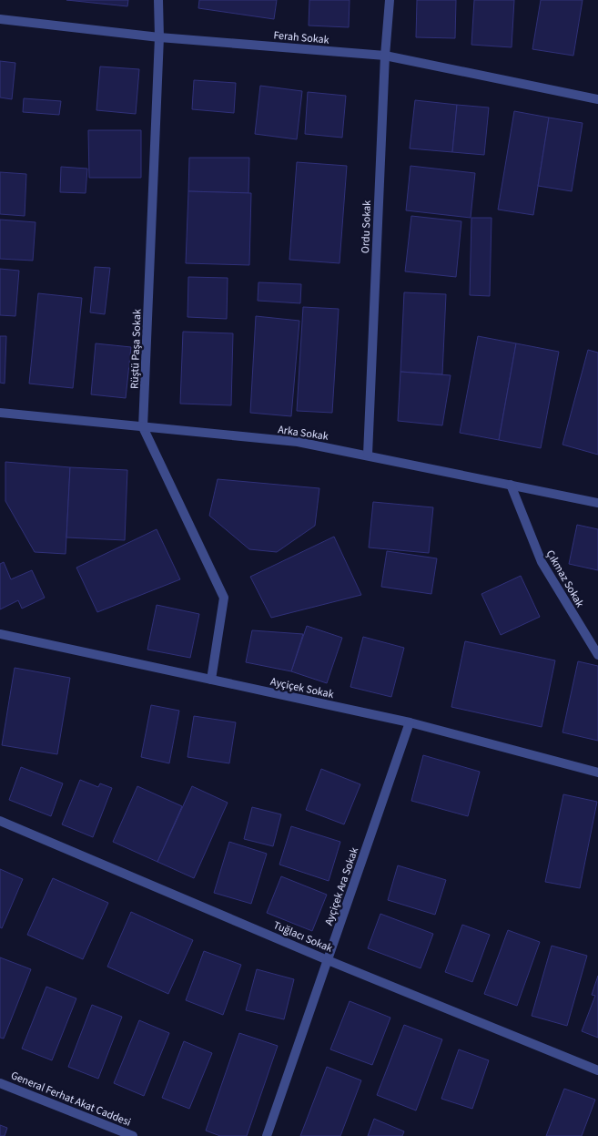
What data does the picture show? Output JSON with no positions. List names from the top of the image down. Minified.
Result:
{"streets":{"street":["Ferah Sokak","Ordu Sokak","Rüştü Paşa Sokak","Arka Sokak","Çıkmaz Sokak","Ayçiçek Sokak","Ayçiçek Ara Sokak","Tuğlacı Sokak","General Ferhat Akat Caddesi"]},"crossings":[["Ferah Sokak","Ordu Sokak"],["Ferah Sokak","Rüştü Paşa Sokak"],["Ordu Sokak","Arka Sokak"],["Rüştü Paşa Sokak","Arka Sokak"],["Rüştü Paşa Sokak","Ayçiçek Sokak"],["Arka Sokak","Çıkmaz Sokak"],["Ayçiçek Sokak","Ayçiçek Ara Sokak"],["Ayçiçek Ara Sokak","Tuğlacı Sokak"]]}
